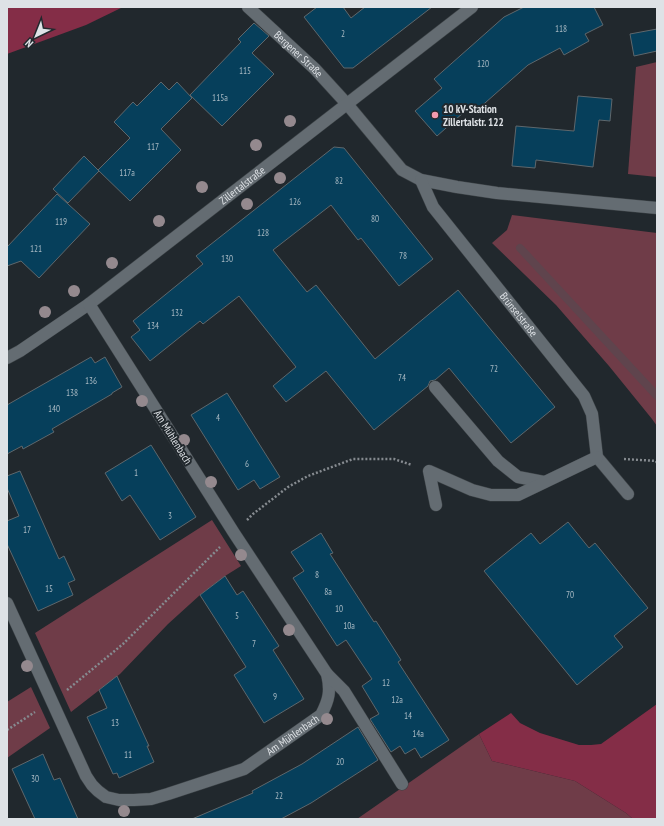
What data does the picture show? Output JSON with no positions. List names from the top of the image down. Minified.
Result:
{"streets":{"street":["Bergener Straße","Zillertalstraße","Brünselstraße","Am Mühlenbach"]},"crossings":[["Bergener Straße","Zillertalstraße"],["Zillertalstraße","Am Mühlenbach"]],"places":["10 kV-Station Zillertalstr. 122"],"house_numbers":["118","2","120","115","115a","117","117a","82","126","80","119","128","121","78","130","132","134","72","74","136","138","140","4","6","1","3","17","8","15","8a","70","10","5","10a","7","12","9","12a","14","13","14a","11","20","30","22"],"north":"bottom left"}
